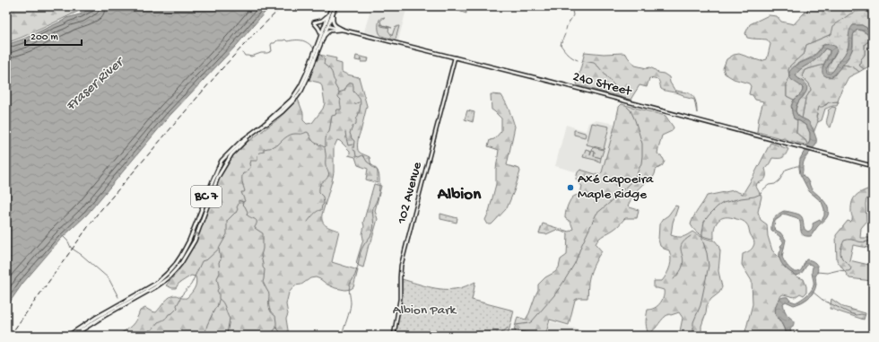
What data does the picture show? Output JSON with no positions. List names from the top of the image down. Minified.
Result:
{"streets":{"highway":["BC 7"],"main road":["240 Street","102 Avenue"]},"crossings":[["240 Street","102 Avenue"],["240 Street","BC 7"]],"districts":["Albion"],"water":["Fraser River"],"parks":["Albion Park"],"places":["Axé Capoeira Maple Ridge"],"scale_bar":"200 m"}
